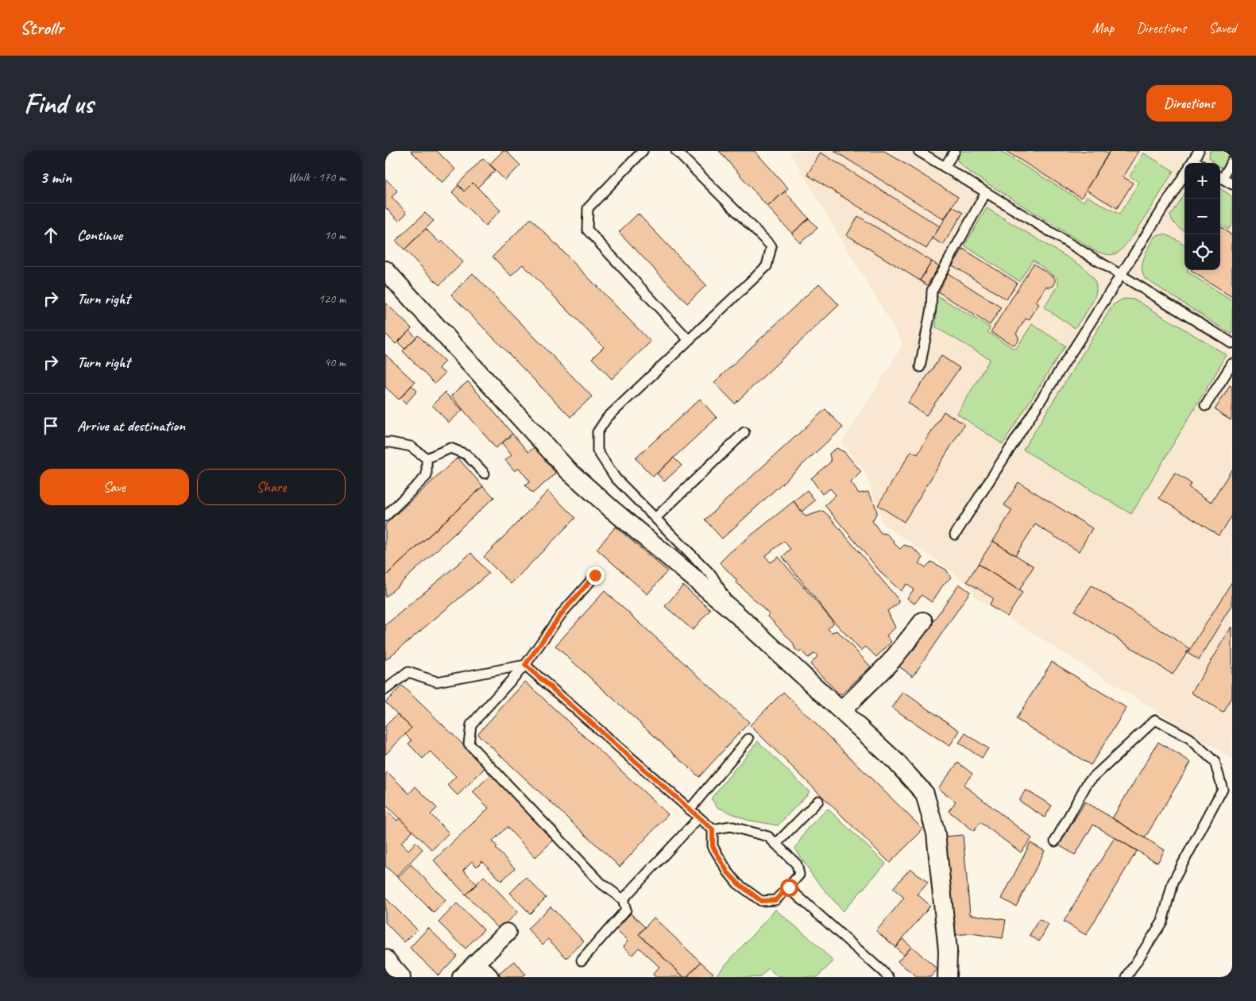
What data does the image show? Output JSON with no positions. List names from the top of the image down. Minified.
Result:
{"page":{"header":"Strollr","nav":["Map","Directions","Saved"],"buttons":["Directions",["Save","Share"]],"title":"Find us","heading":["3 min","Walk · 170 m"],"map_buttons":["+","−"],"list":[["Continue","10 m"],["Turn right","120 m"],["Turn right","40 m"],"Arrive at destination"]}}
